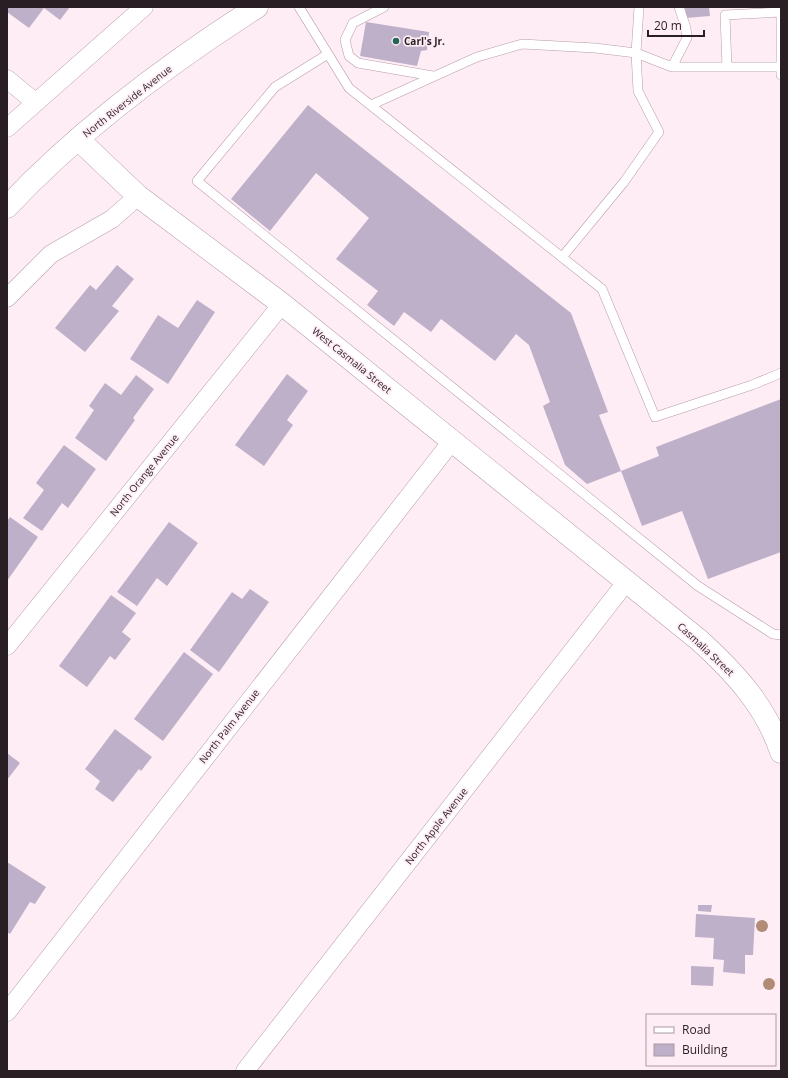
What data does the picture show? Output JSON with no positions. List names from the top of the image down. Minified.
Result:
{"streets":{"street":["North Riverside Avenue","West Casmalia Street","North Orange Avenue","Casmalia Street","North Palm Avenue","North Apple Avenue"]},"crossings":[["North Riverside Avenue","West Casmalia Street"],["West Casmalia Street","North Orange Avenue"],["West Casmalia Street","Casmalia Street"],["West Casmalia Street","North Palm Avenue"],["West Casmalia Street","North Apple Avenue"],["Casmalia Street","North Apple Avenue"]],"places":["Carl's Jr."],"legend":["Road","Building"],"scale_bar":"20 m"}
